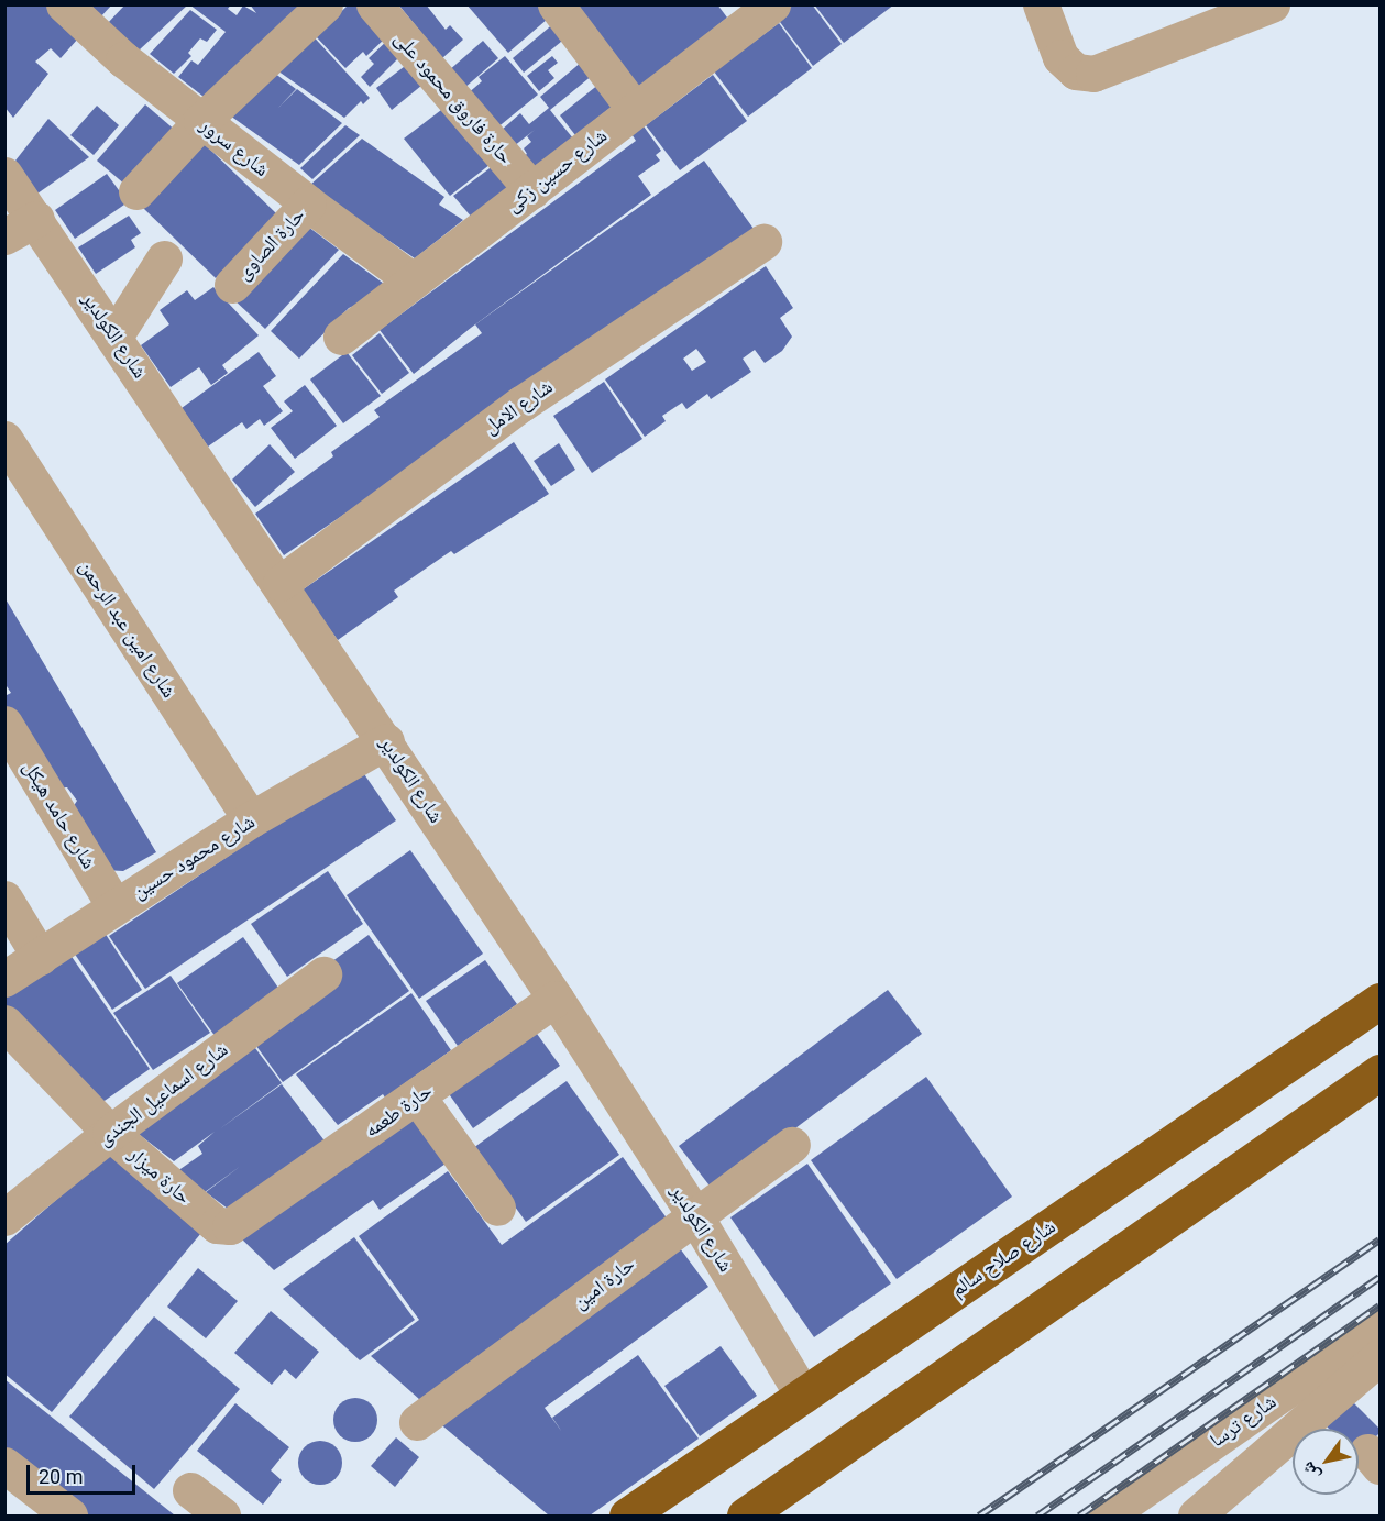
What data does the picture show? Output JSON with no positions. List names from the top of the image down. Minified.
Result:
{"streets":{"highway":["شارع صلاح سالم"],"street":["حارة فاروق محمود على","شارع سرور","شارع حسين زكى","حارة الصاوى","شارع الكولدير","شارع الامل","شارع امين عبد الرحمن","شارع حامد هيكل","شارع محمود حسين","شارع اسماعيل الجندى","حارة طعمه","حارة ميزار","حارة امين","شارع ترسا"]},"crossings":[["حارة فاروق محمود على","شارع حسين زكى"],["شارع سرور","شارع حسين زكى"],["شارع سرور","حارة الصاوى"],["شارع الكولدير","شارع الامل"],["شارع الكولدير","شارع محمود حسين"],["شارع الكولدير","حارة طعمه"],["شارع الكولدير","شارع صلاح سالم"],["شارع الكولدير","حارة امين"],["شارع امين عبد الرحمن","شارع محمود حسين"],["شارع حامد هيكل","شارع محمود حسين"],["شارع اسماعيل الجندى","حارة ميزار"],["حارة طعمه","حارة ميزار"]],"scale_bar":"20 m","north":"bottom left"}
